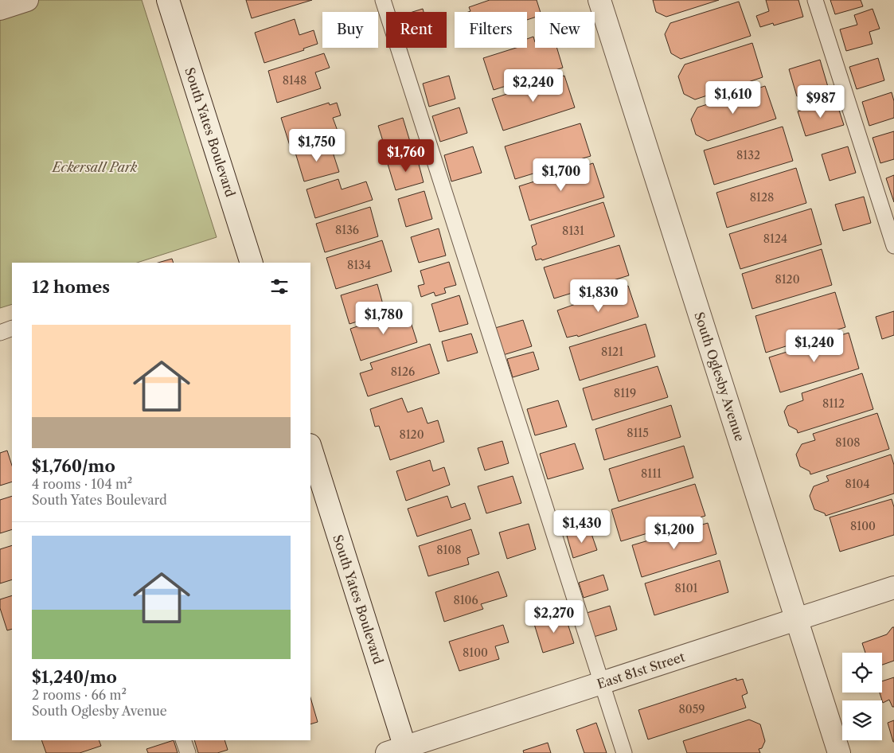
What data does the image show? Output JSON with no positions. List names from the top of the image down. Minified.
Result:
{"streets":{"street":["South Yates Boulevard","South Oglesby Avenue","East 81st Street"]},"crossings":[["South Yates Boulevard","East 81st Street"],["South Oglesby Avenue","East 81st Street"]],"parks":["Eckersall Park"],"house_numbers":["8148","8132","8128","8136","8131","8124","8134","8120","8121","8126","8119","8112","8115","8120","8108","8111","8104","8100","8108","8101","8106","8100","8059"],"page":{"chip":["Buy","Rent","Filters","New"],"price":["$2,240","$1,610","$987","$1,750","$1,760","$1,700","$1,830","$1,780","$1,240","$1,430","$1,200","$2,270"],"heading":"12 homes","list":[{"name":"$1,760/mo","note":"4 rooms · 104 m² · South Yates Boulevard"},{"name":"$1,240/mo","note":"2 rooms · 66 m² · South Oglesby Avenue"}]}}
